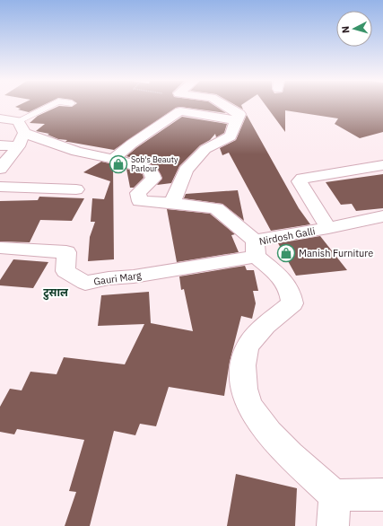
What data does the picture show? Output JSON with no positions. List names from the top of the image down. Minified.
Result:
{"streets":{"street":["Nirdosh Galli","Gauri Marg"]},"crossings":[["Nirdosh Galli","Gauri Marg"]],"districts":["टुसाल"],"places":{"shop":["Sob's Beauty Parlour","Manish Furniture"]},"north":"left"}
